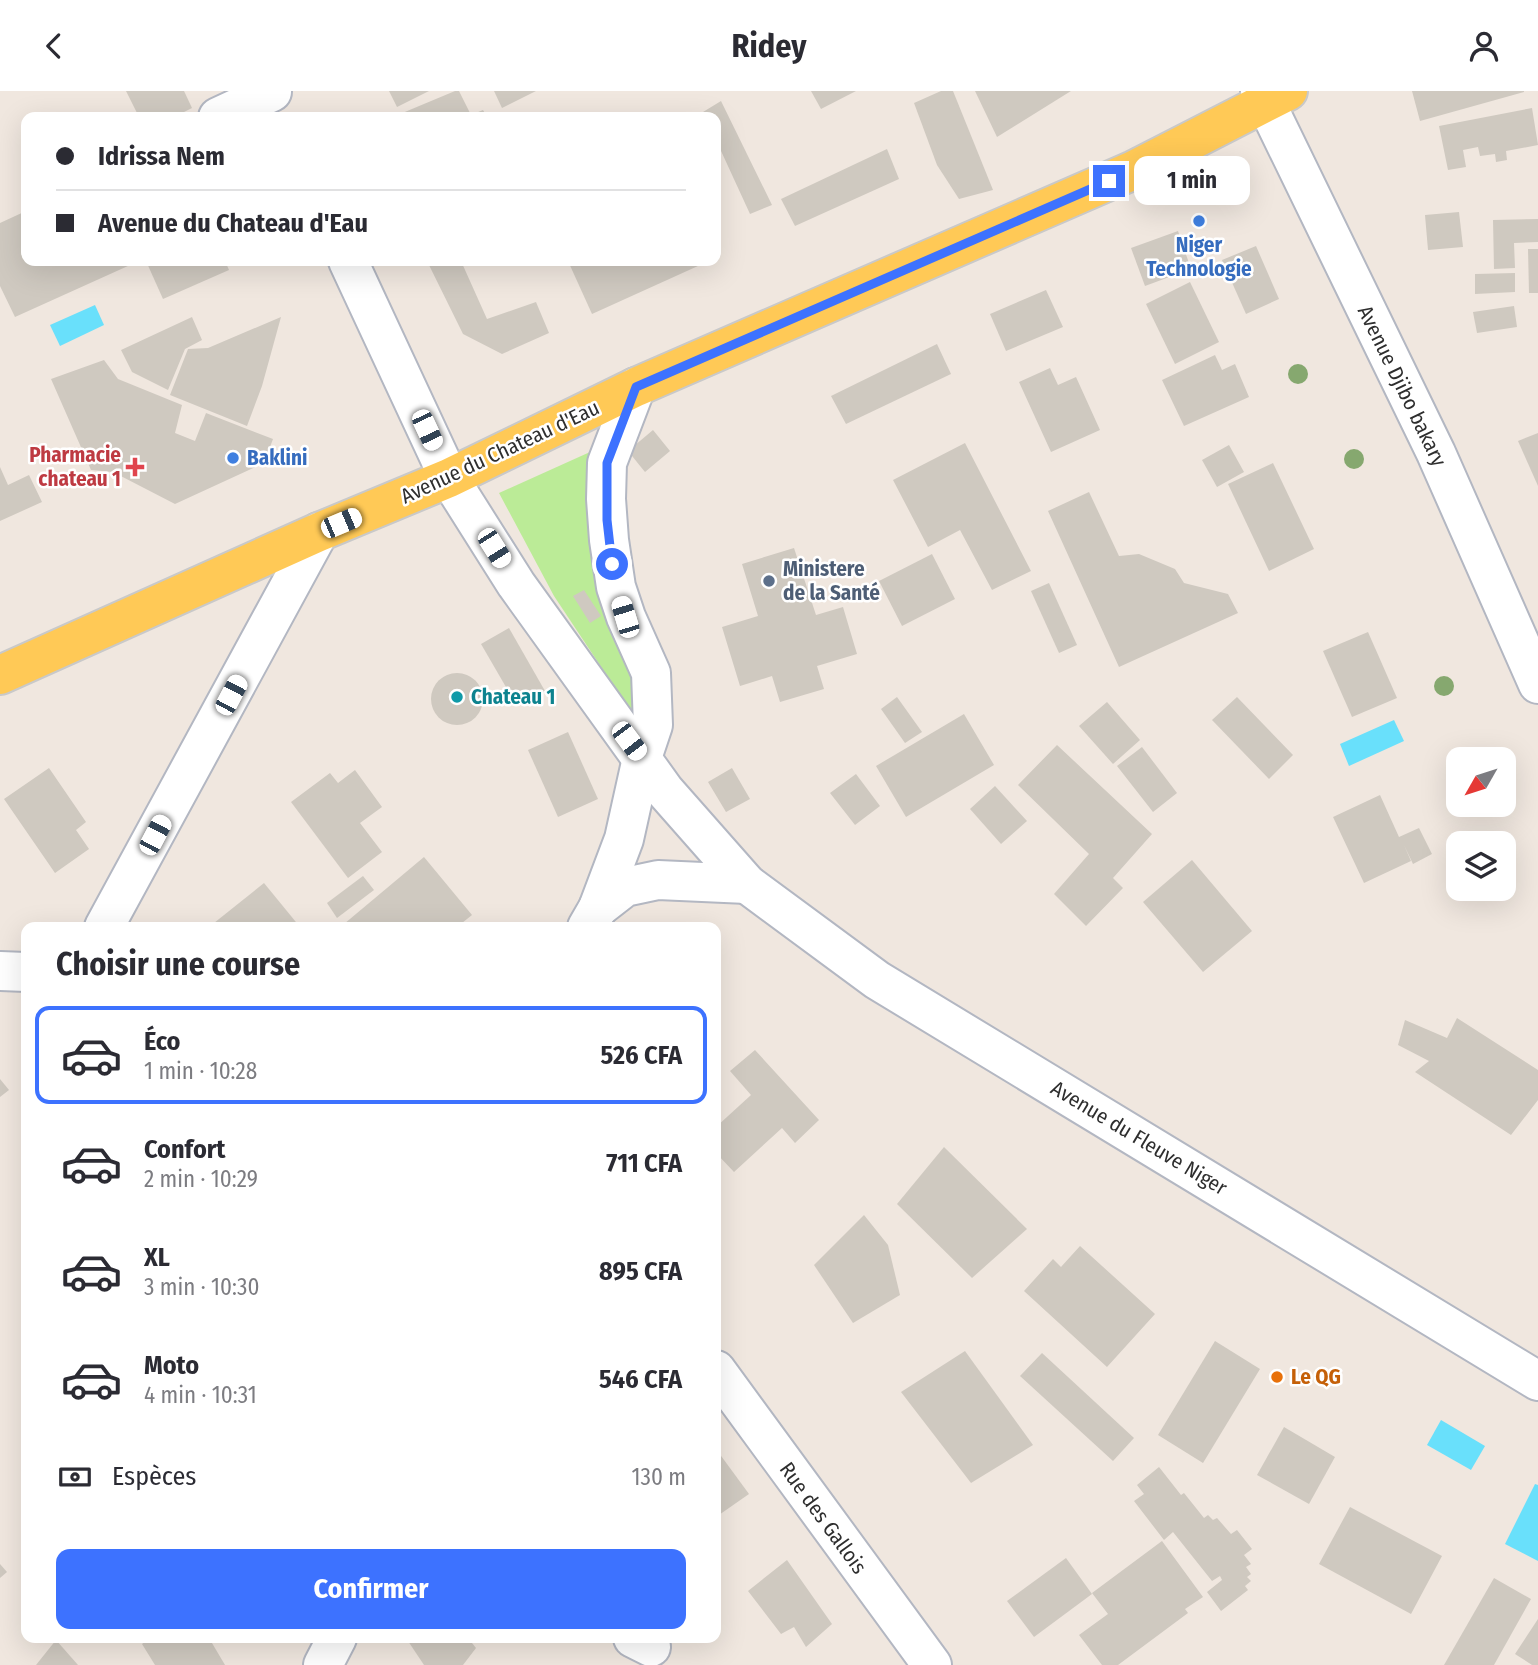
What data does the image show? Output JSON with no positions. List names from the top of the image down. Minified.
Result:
{"streets":{"main road":["Avenue du Chateau d'Eau"],"street":["Avenue Djibo bakary","Avenue du Fleuve Niger","Rue des Gallois"]},"crossings":[["Avenue Djibo bakary","Avenue du Chateau d'Eau"],["Avenue du Chateau d'Eau","Avenue du Fleuve Niger"]],"places":{"other":["Niger Technologie","Baklini","Ministere de la Santé","Chateau 1","Le QG"],"health":["Pharmacie chateau 1"]},"north":"bottom left","page":{"header":"Ridey","banner":["Idrissa Nem","Avenue du Chateau d'Eau"],"bubble":"1 min","heading":"Choisir une course","list":[{"name":"Éco","note":"1 min · 10:28","value":"526 CFA"},{"name":"Confort","note":"2 min · 10:29","value":"711 CFA"},{"name":"XL","note":"3 min · 10:30","value":"895 CFA"},{"name":"Moto","note":"4 min · 10:31","value":"546 CFA"}],"pay":["Espèces","130 m"],"buttons":"Confirmer"}}
